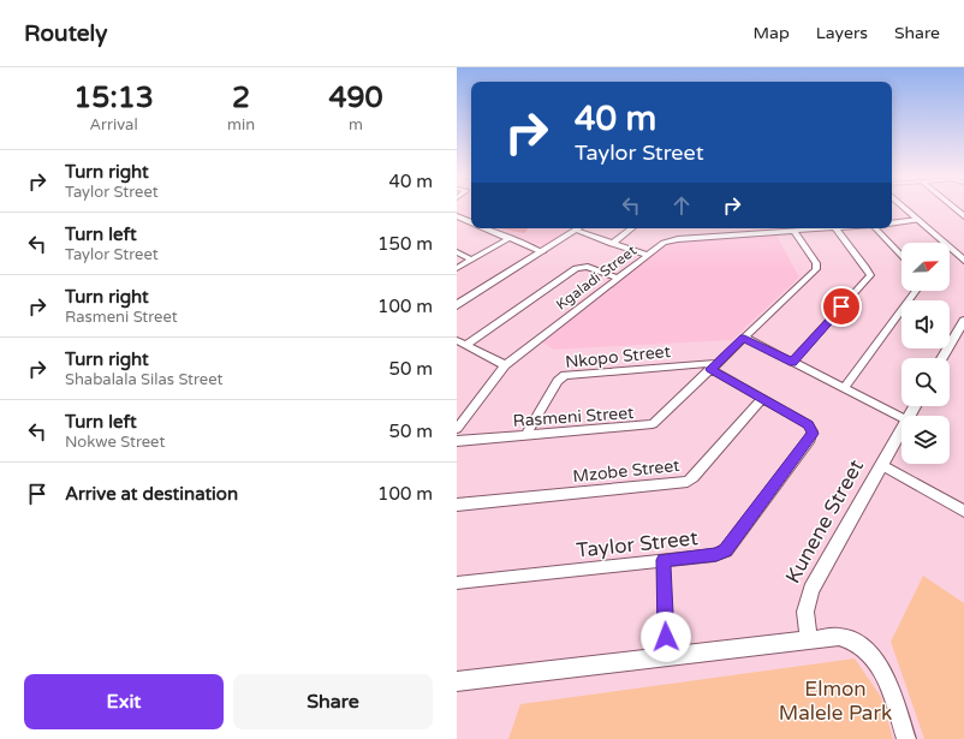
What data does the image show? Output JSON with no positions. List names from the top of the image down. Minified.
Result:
{"streets":{"street":["Kgaladi Street","Nkopo Street","Rasmeni Street","Mzobe Street","Kunene Street","Taylor Street"]},"crossings":[["Kgaladi Street","Rasmeni Street"],["Nkopo Street","Rasmeni Street"],["Nkopo Street","Taylor Street"],["Rasmeni Street","Taylor Street"],["Mzobe Street","Taylor Street"]],"parks":["Elmon Malele Park"],"north":"top right","page":{"header":"Routely","nav":["Map","Layers","Share"],"eta":["15:13","Arrival","2","min","490","m"],"turn":["40 m","Taylor Street"],"list":[{"name":"Turn right","note":"Taylor Street","value":"40 m"},{"name":"Turn left","note":"Taylor Street","value":"150 m"},{"name":"Turn right","note":"Rasmeni Street","value":"100 m"},{"name":"Turn right","note":"Shabalala Silas Street","value":"50 m"},{"name":"Turn left","note":"Nokwe Street","value":"50 m"},{"name":"Arrive at destination","value":"100 m"}],"buttons":["Exit","Share"]}}
